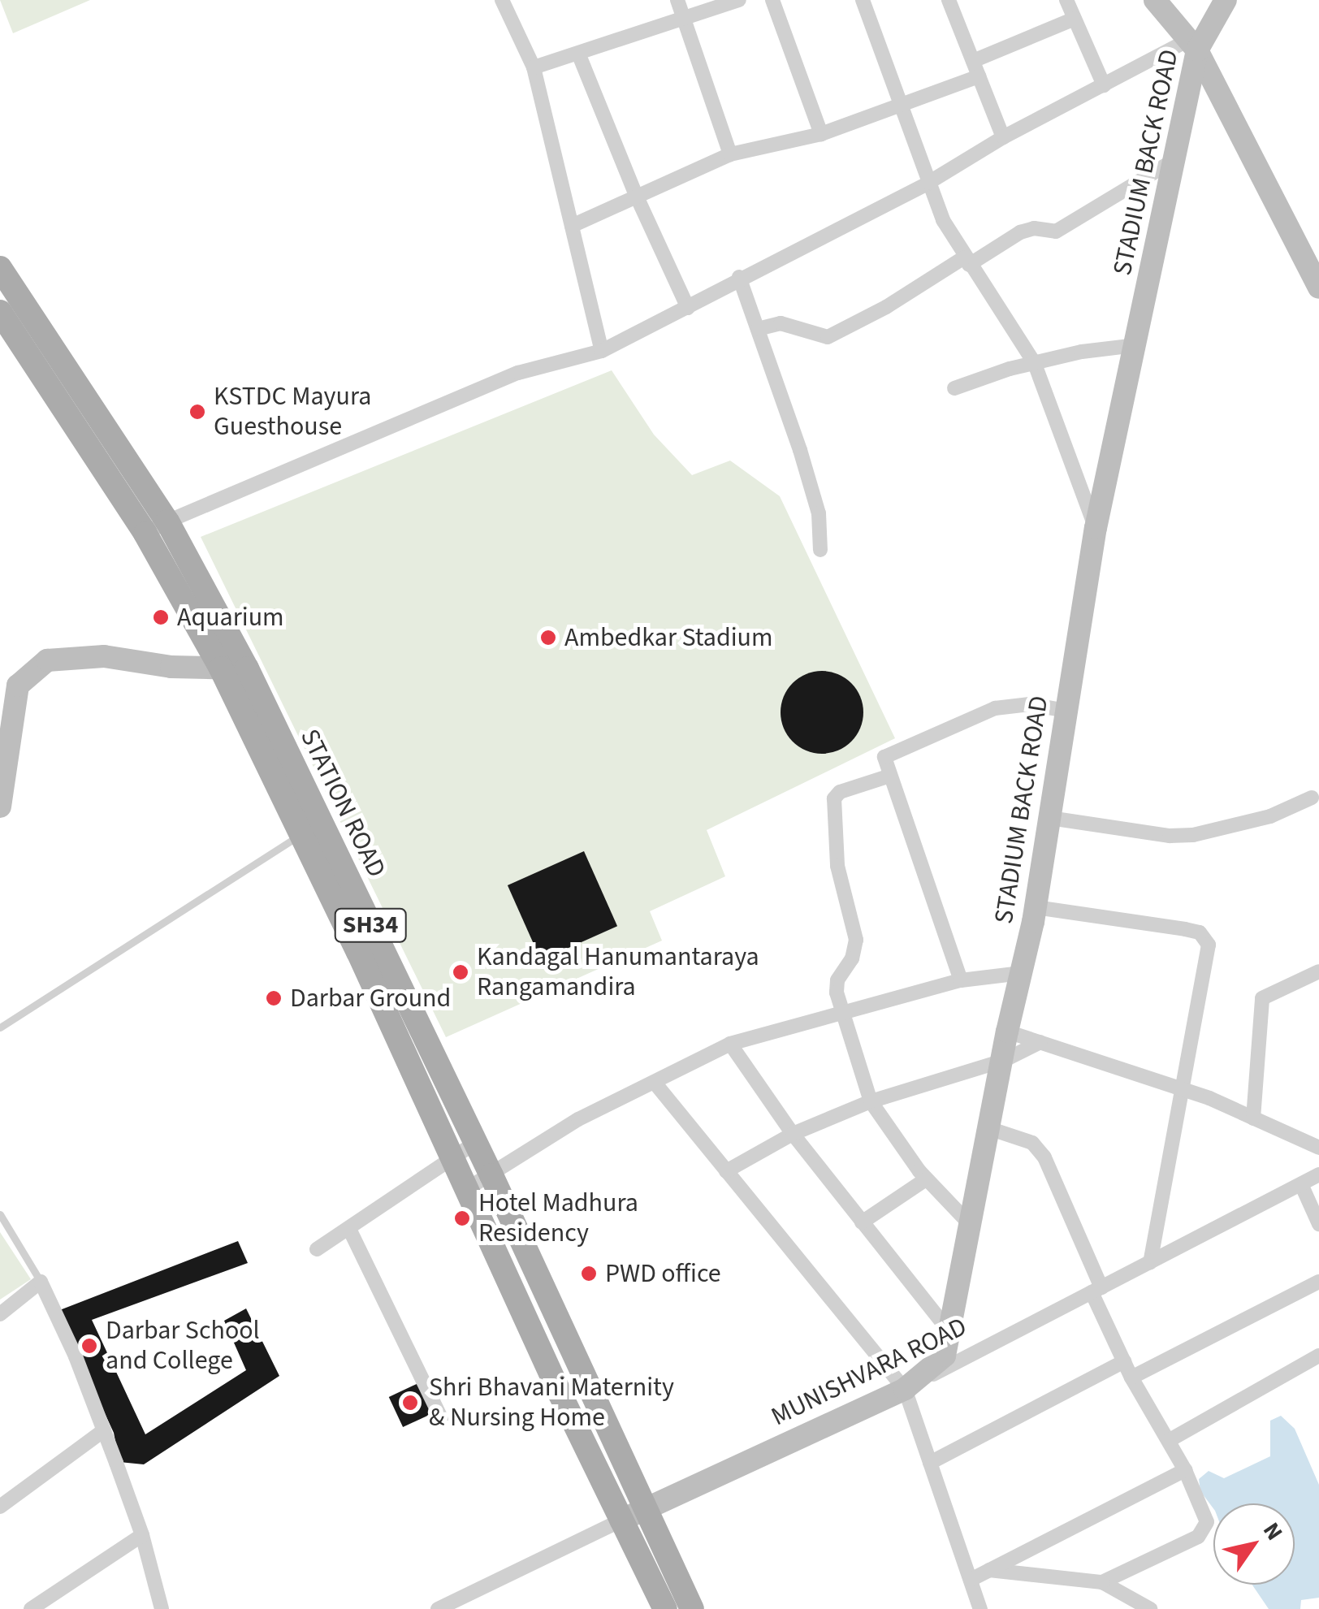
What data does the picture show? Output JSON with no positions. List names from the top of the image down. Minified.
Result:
{"streets":{"main road":["STATION ROAD","SH34"],"street":["STADIUM BACK ROAD","MUNISHVARA ROAD"]},"crossings":[["STADIUM BACK ROAD","MUNISHVARA ROAD"],["STATION ROAD","MUNISHVARA ROAD"]],"places":["KSTDC Mayura Guesthouse","Aquarium","Ambedkar Stadium","Kandagal Hanumantaraya Rangamandira","Darbar Ground","Hotel Madhura Residency","PWD office","Darbar School and College","Shri Bhavani Maternity & Nursing Home"],"north":"top right"}
